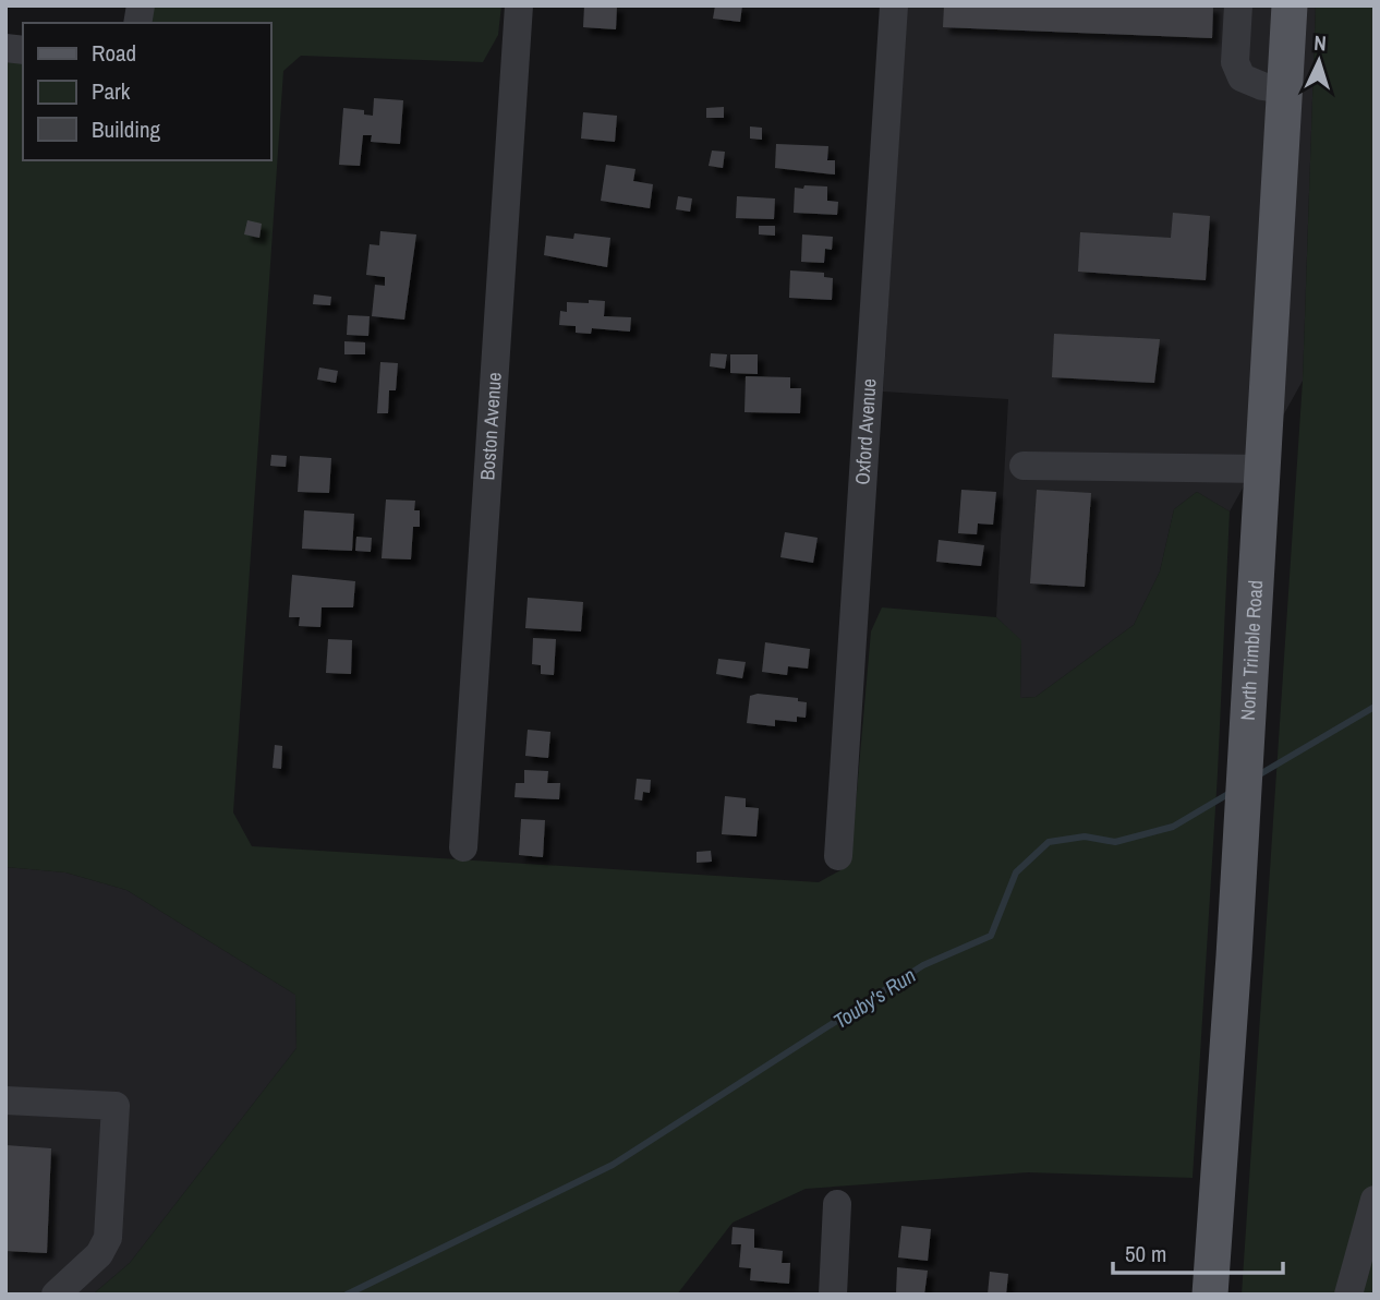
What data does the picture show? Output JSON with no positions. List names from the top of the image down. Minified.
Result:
{"streets":{"main road":["North Trimble Road"],"street":["Boston Avenue","Oxford Avenue"]},"water":["Touby's Run"],"legend":["Road","Park","Building"],"scale_bar":"50 m","north":"top"}
